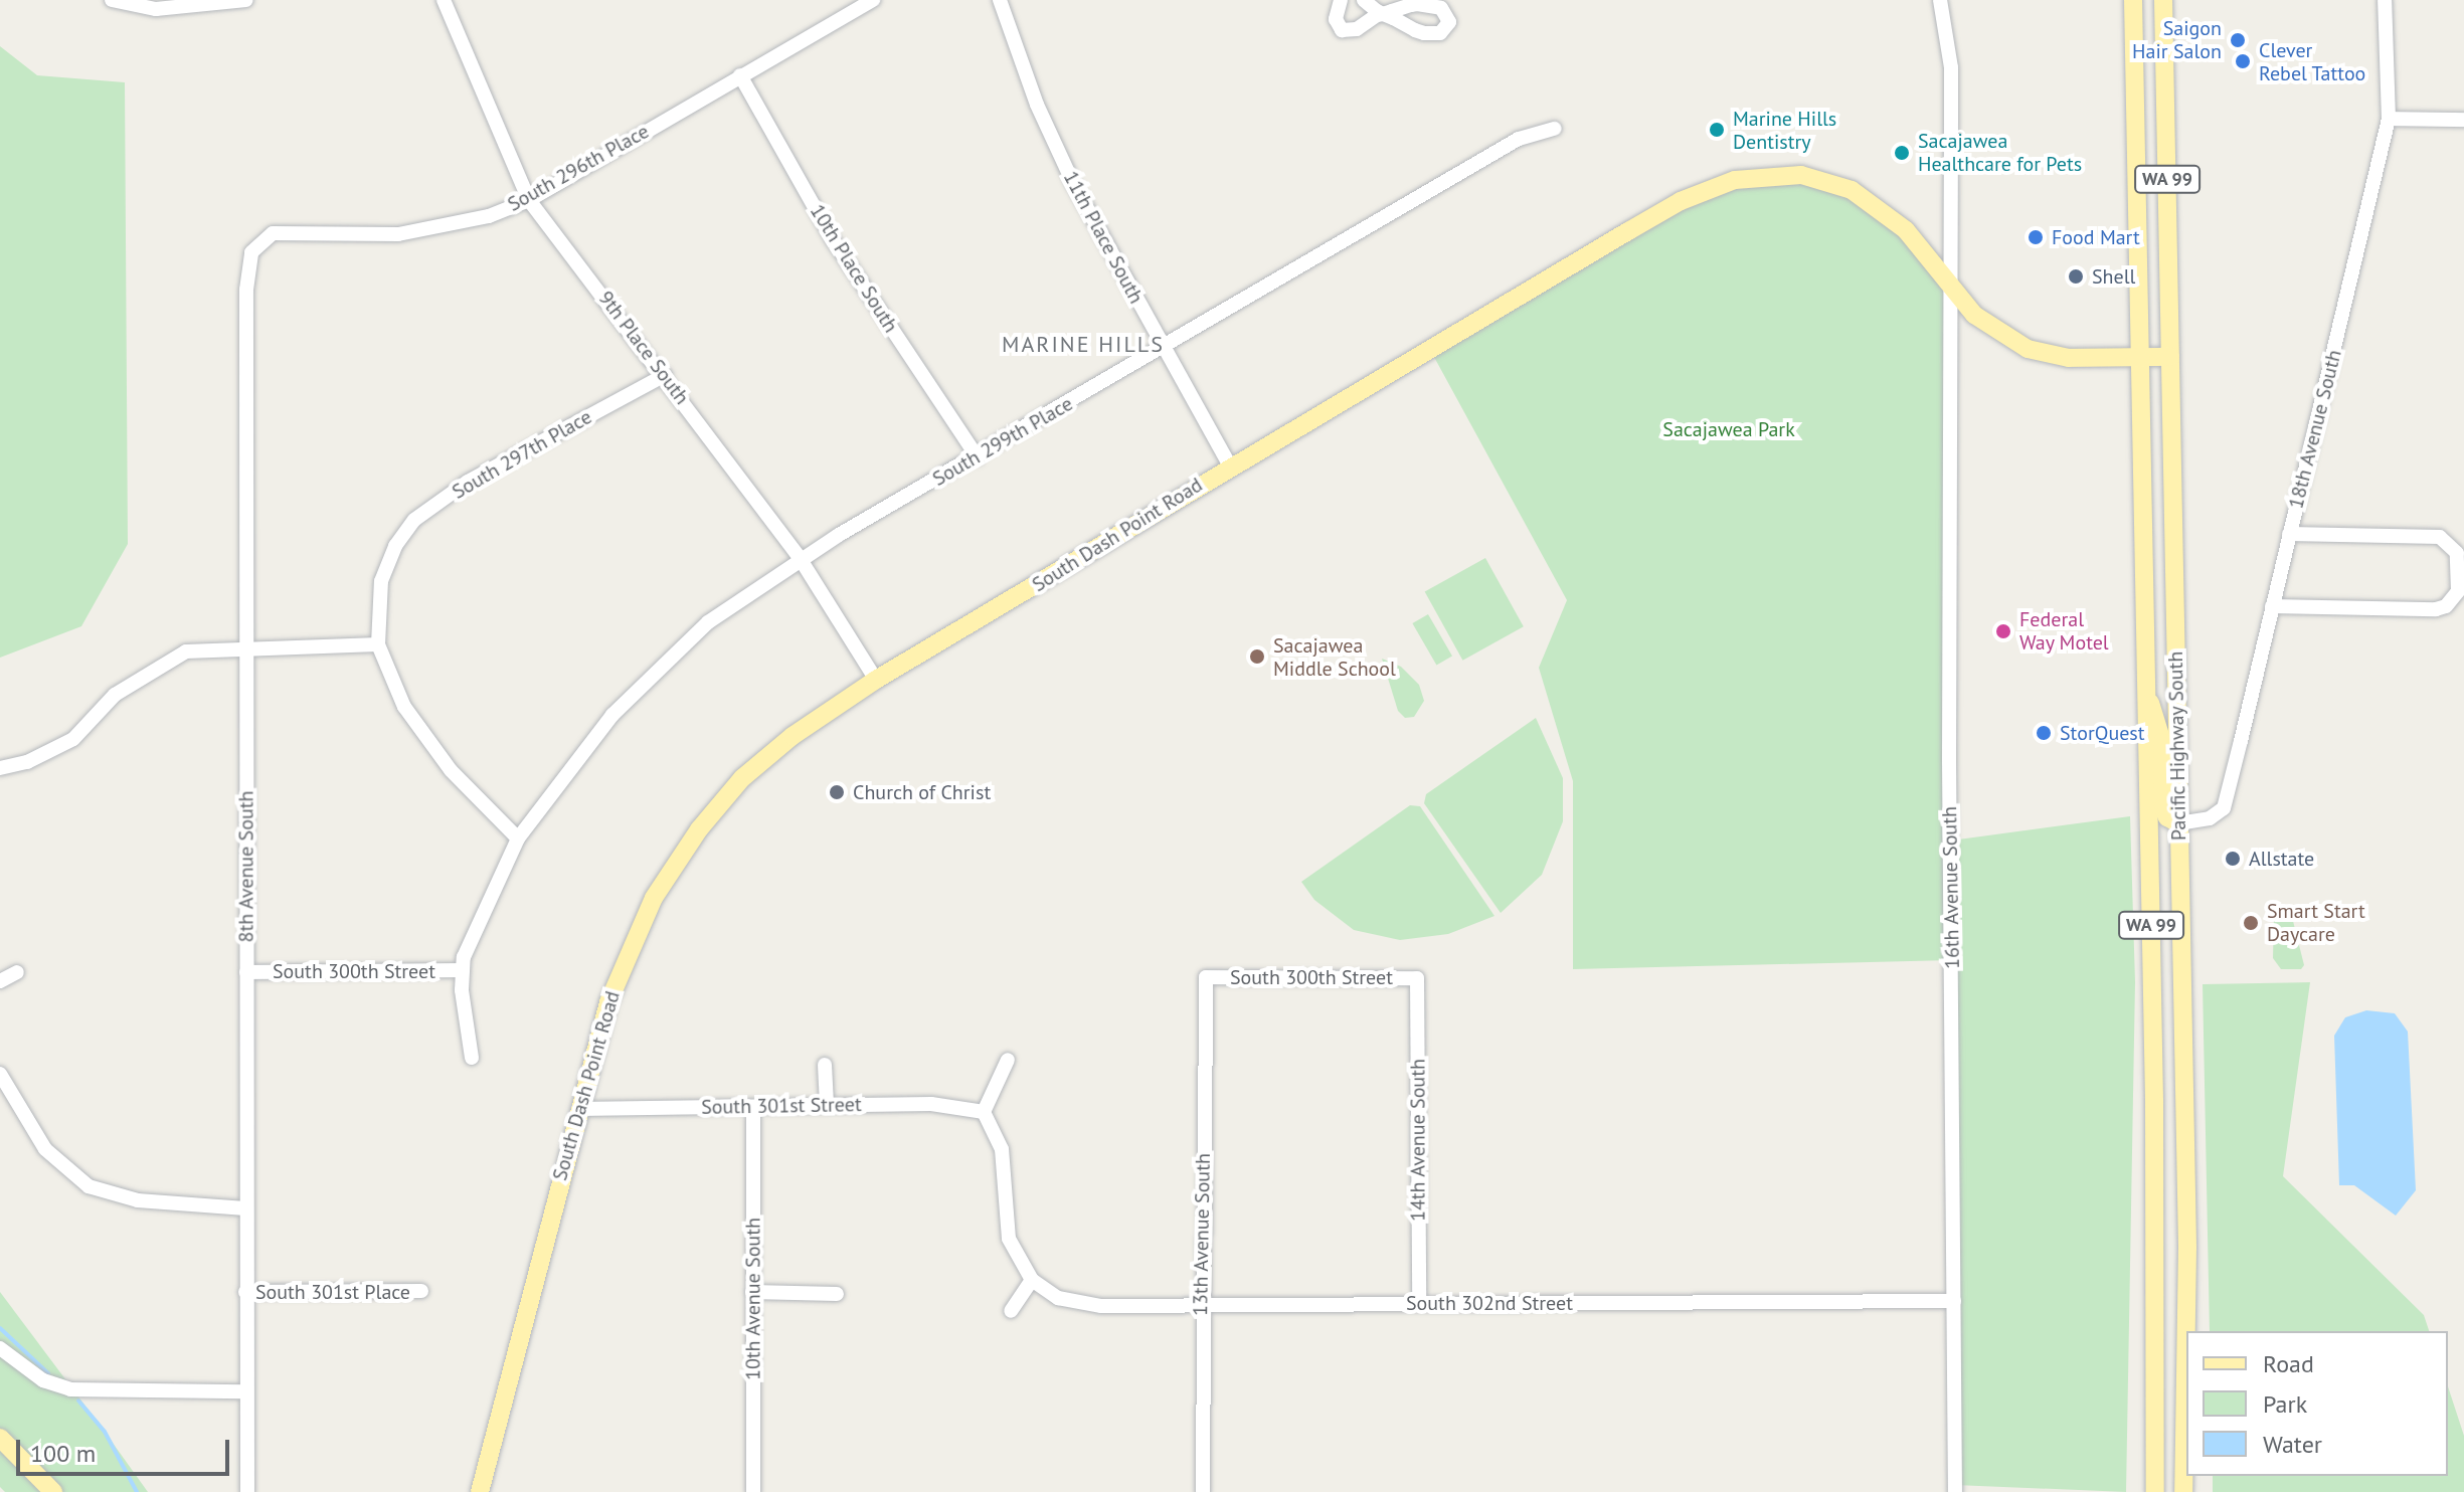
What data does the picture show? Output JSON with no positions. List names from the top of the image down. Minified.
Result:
{"streets":{"main road":["WA 99","South Dash Point Road","Pacific Highway South"],"street":["South 296th Place","11th Place South","10th Place South","9th Place South","18th Avenue South","South 299th Place","South 297th Place","8th Avenue South","16th Avenue South","South 300th Street","South 301st Street","14th Avenue South","13th Avenue South","South 301st Place","10th Avenue South","South 302nd Street"]},"crossings":[["South 296th Place","10th Place South"],["South 296th Place","9th Place South"],["South 296th Place","8th Avenue South"],["11th Place South","South 299th Place"],["11th Place South","South Dash Point Road"],["10th Place South","South 299th Place"],["9th Place South","South 299th Place"],["9th Place South","South 297th Place"],["9th Place South","South Dash Point Road"],["18th Avenue South","Pacific Highway South"],["South 299th Place","South 300th Street"],["South Dash Point Road","Pacific Highway South"],["South Dash Point Road","16th Avenue South"],["South Dash Point Road","South 301st Street"],["8th Avenue South","South 300th Street"],["8th Avenue South","South 301st Place"],["16th Avenue South","South 302nd Street"],["South 300th Street","14th Avenue South"],["South 300th Street","13th Avenue South"],["South 301st Street","10th Avenue South"],["14th Avenue South","South 302nd Street"],["13th Avenue South","South 302nd Street"]],"districts":["MARINE HILLS"],"parks":["Sacajawea Park"],"places":["Saigon Hair Salon","Clever Rebel Tattoo","Marine Hills Dentistry","Sacajawea Healthcare for Pets","Food Mart","Shell","Federal Way Motel","Sacajawea Middle School","StorQuest","Church of Christ","Allstate","Smart Start Daycare"],"legend":["Road","Park","Water"],"scale_bar":"100 m"}
